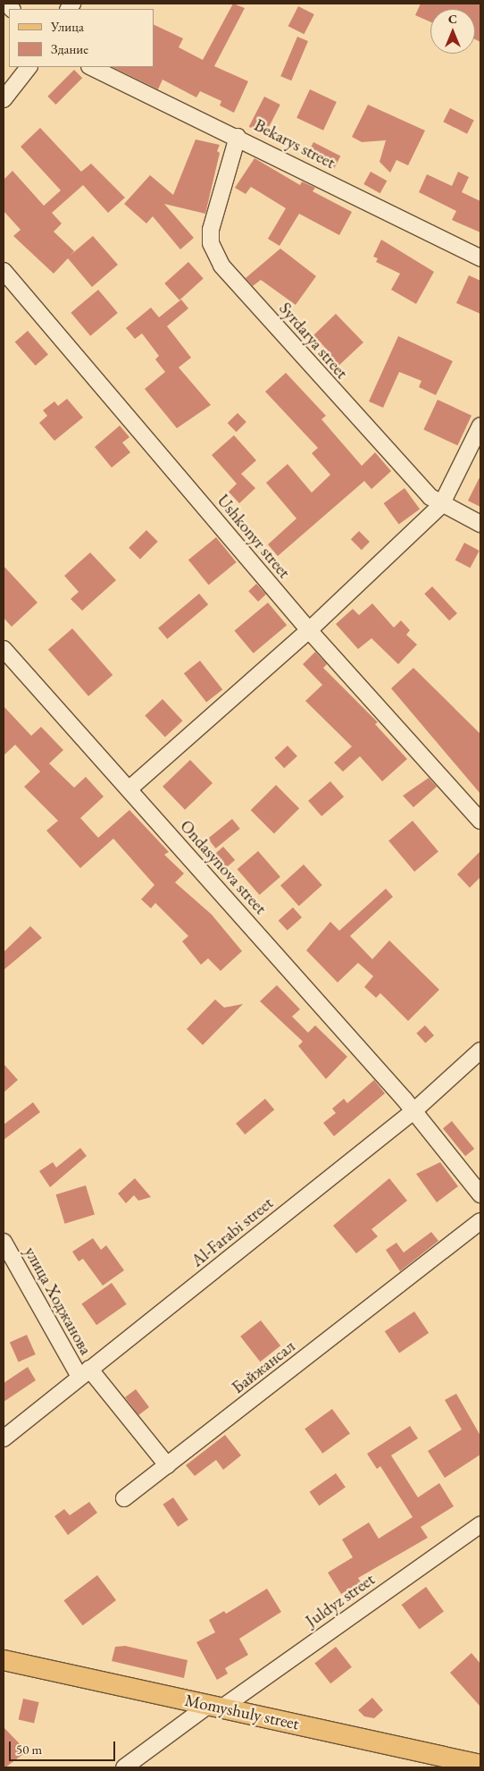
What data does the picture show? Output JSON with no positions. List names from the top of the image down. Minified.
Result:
{"streets":{"main road":["Momyshuly street"],"street":["Bekarys street","Syrdarya street","Ushkonyr street","Ondasynova street","Al-Farabi street","улица Ходжанова","Байжансал","Juldyz street"]},"crossings":[["Bekarys street","Syrdarya street"],["Ondasynova street","Al-Farabi street"],["Al-Farabi street","улица Ходжанова"],["Juldyz street","Momyshuly street"]],"legend":["Улица","Здание"],"scale_bar":"50 m","north":"top"}
